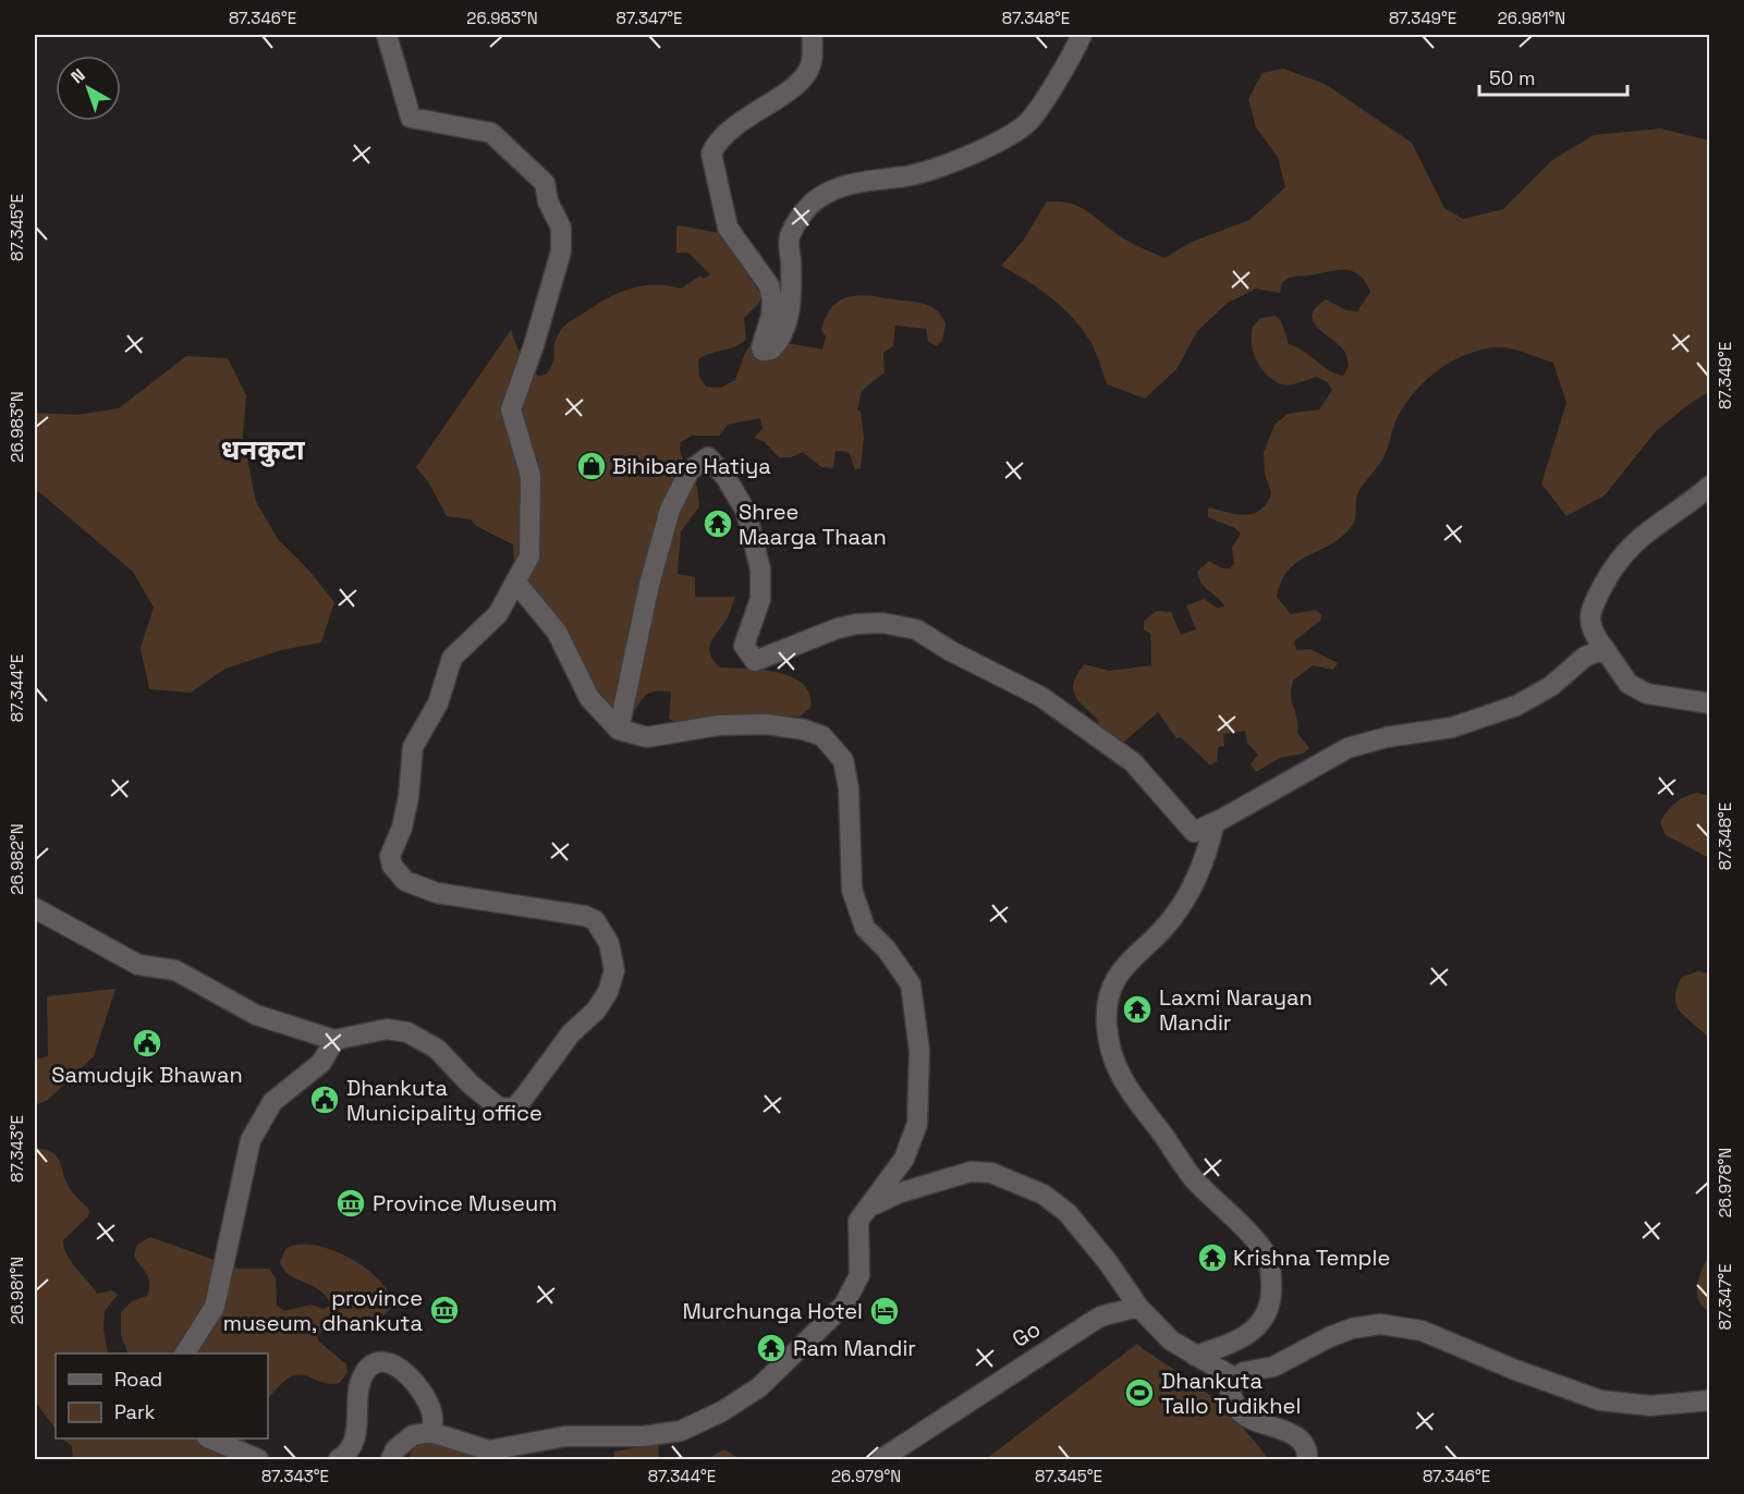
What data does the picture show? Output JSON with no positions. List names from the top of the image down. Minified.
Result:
{"streets":{"street":["Go"]},"districts":["धनकुटा"],"places":{"shop":["Bihibare Hatiya"],"temple":["Shree Maarga Thaan","Laxmi Narayan Mandir","Krishna Temple","Ram Mandir"],"public building":["Samudyik Bhawan","Dhankuta Municipality office"],"museum":["Province Museum","province museum, dhankuta"],"hotel":["Murchunga Hotel"],"sports":["Dhankuta Tallo Tudikhel"]},"legend":["Road","Park"],"scale_bar":"50 m","north":"top left","coordinates":["87.346°E","26.983°N","87.347°E","87.348°E","87.349°E","26.981°N","87.345°E","87.344°E","26.982°N","87.343°E","26.978°N","26.979°N"]}
